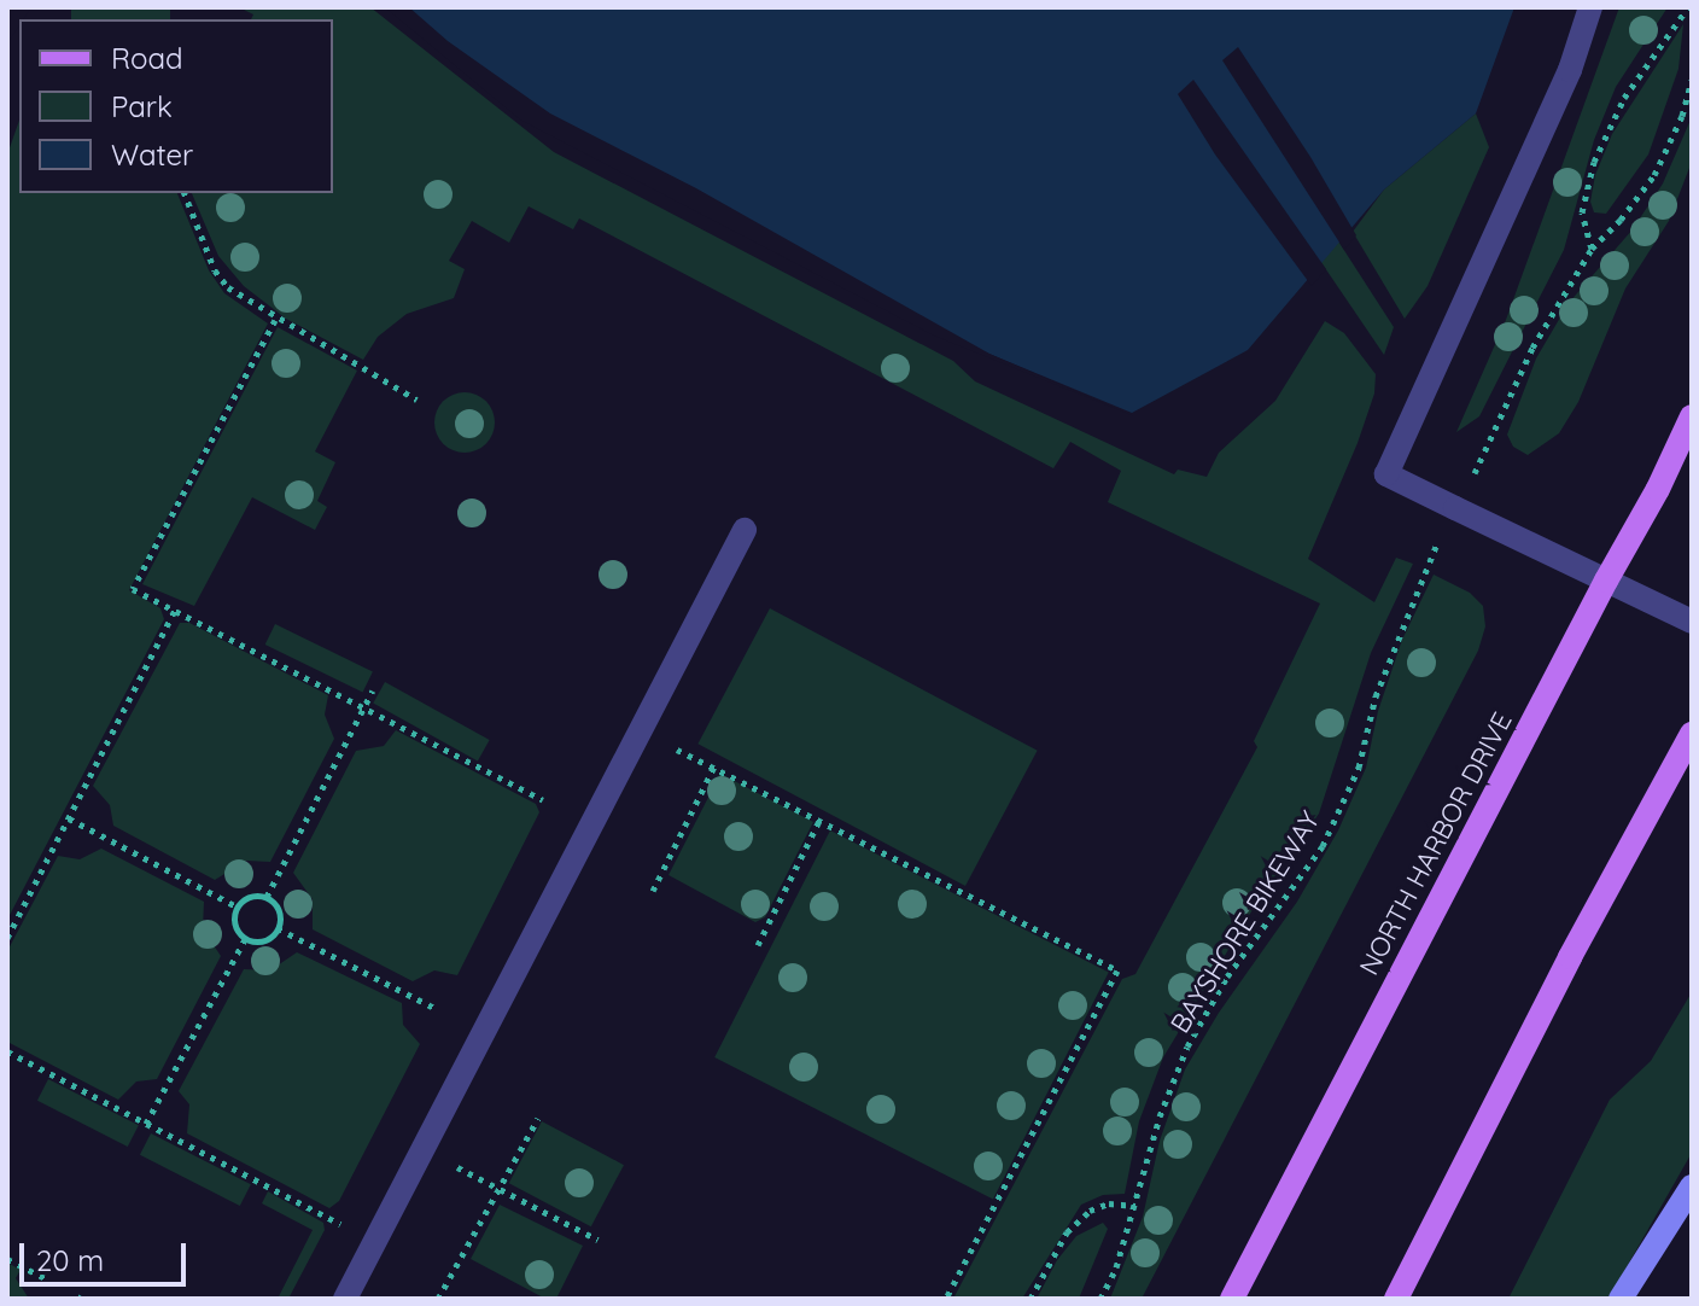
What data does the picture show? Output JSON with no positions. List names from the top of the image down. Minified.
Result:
{"streets":{"main road":["NORTH HARBOR DRIVE"],"path":["BAYSHORE BIKEWAY"]},"legend":["Road","Park","Water"],"scale_bar":"20 m"}
